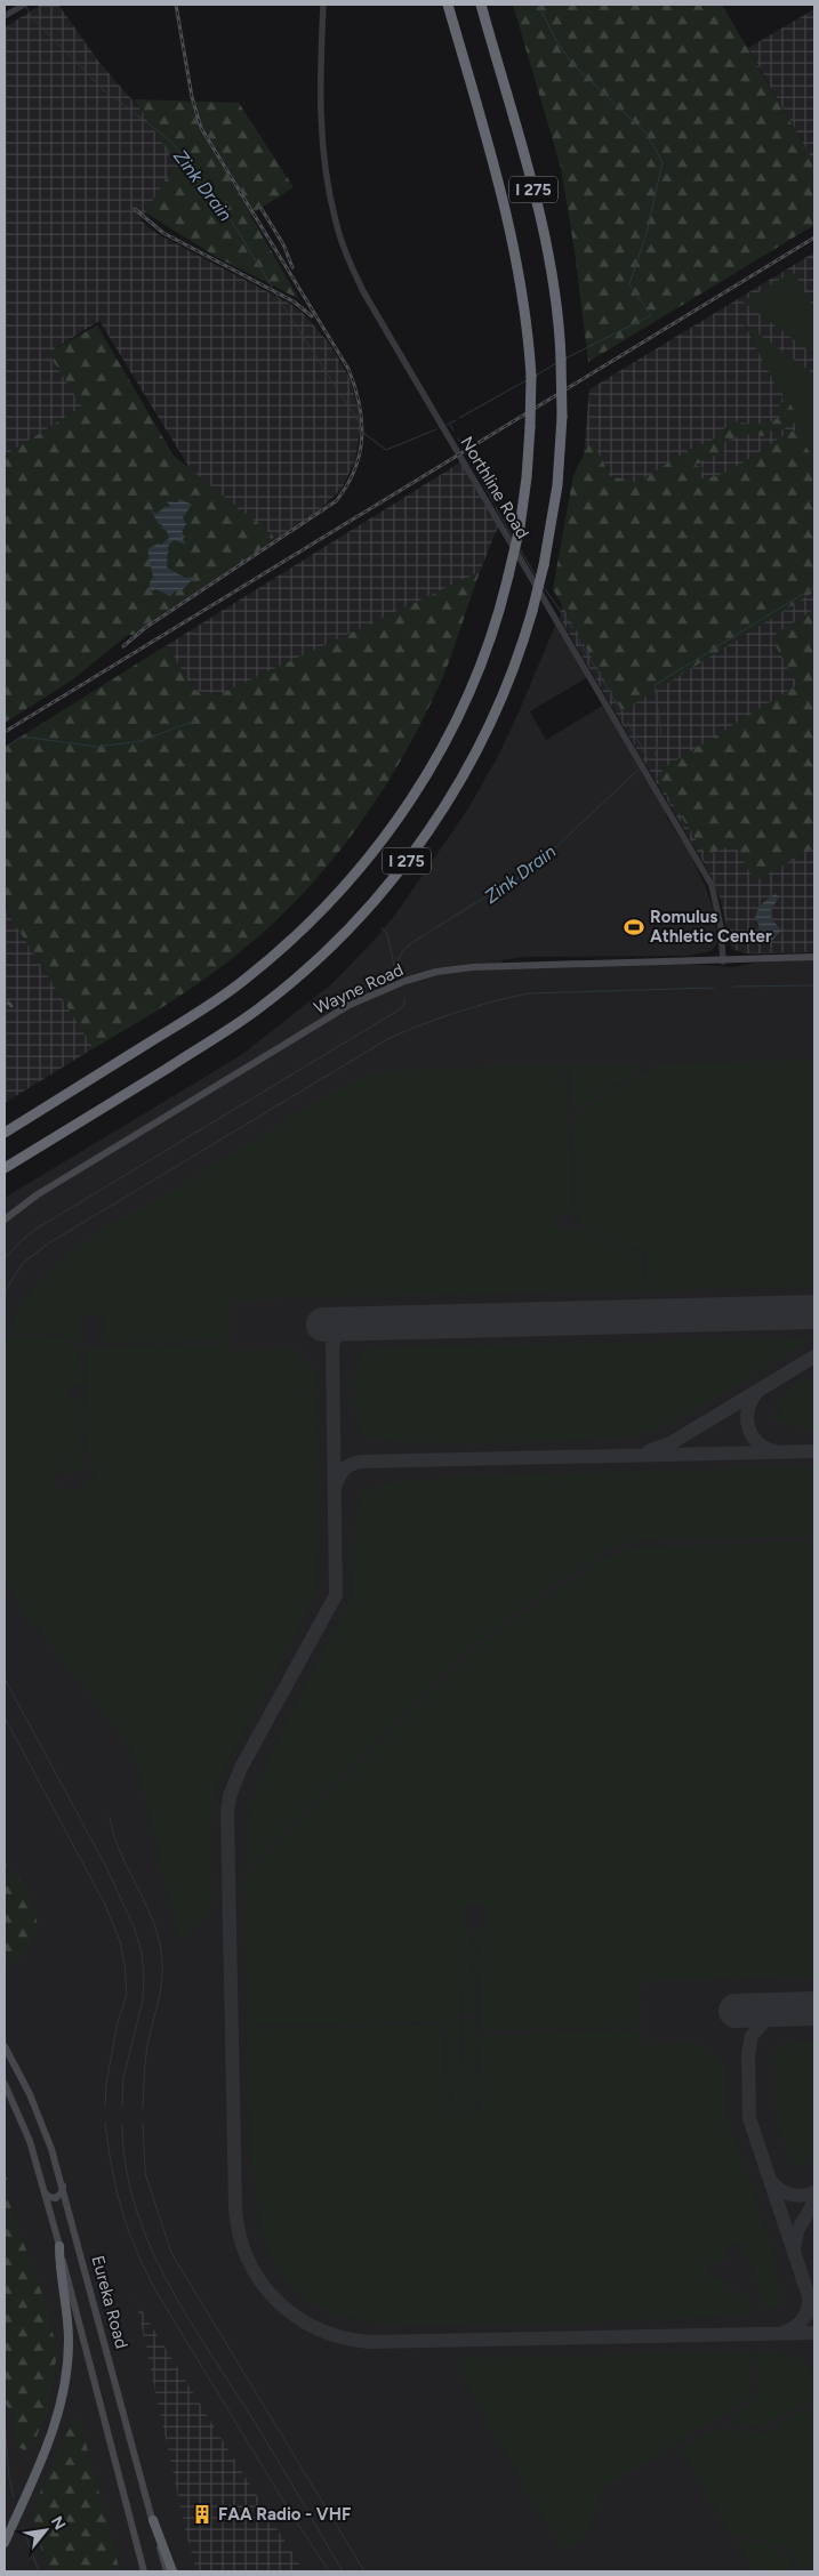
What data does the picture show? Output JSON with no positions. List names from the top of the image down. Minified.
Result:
{"streets":{"highway":["I 275"],"main road":["Wayne Road","Eureka Road"],"street":["Northline Road"]},"crossings":[["Northline Road","Wayne Road"]],"water":["Zink Drain"],"places":{"sports":["Romulus Athletic Center"],"building":["FAA Radio - VHF"]},"north":"top right"}
